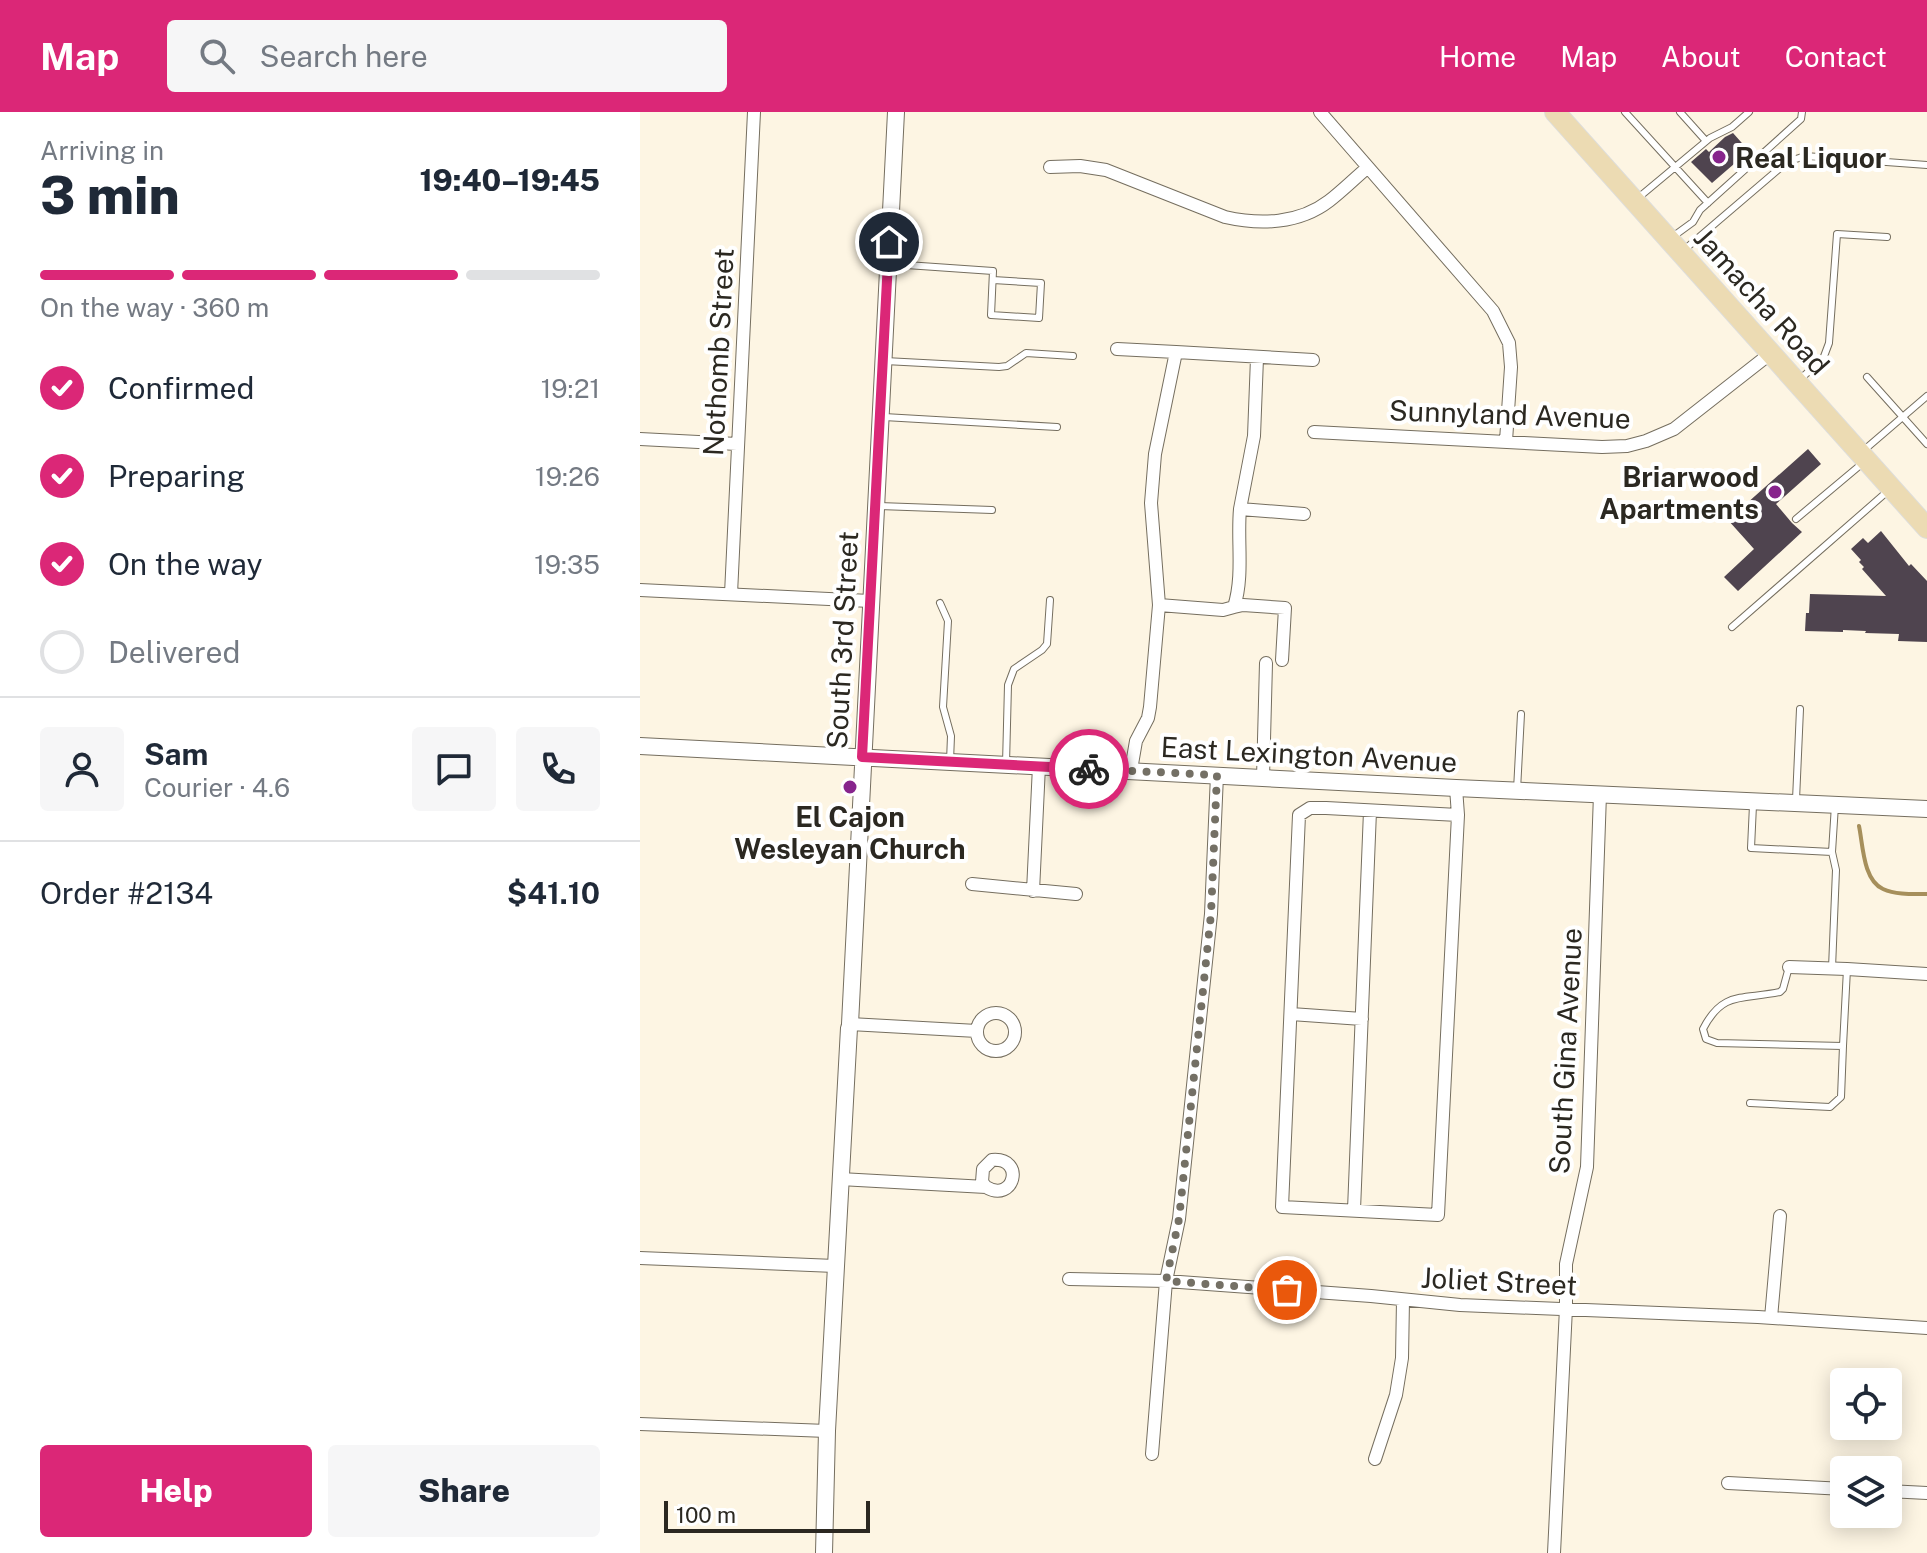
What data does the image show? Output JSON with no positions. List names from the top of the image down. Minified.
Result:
{"streets":{"main road":["Jamacha Road"],"street":["Nothomb Street","Sunnyland Avenue","South 3rd Street","East Lexington Avenue","South Gina Avenue","Joliet Street"]},"crossings":[["Jamacha Road","Sunnyland Avenue"],["South 3rd Street","East Lexington Avenue"],["East Lexington Avenue","South Gina Avenue"],["South Gina Avenue","Joliet Street"]],"places":["Real Liquor","Briarwood Apartments","El Cajon Wesleyan Church"],"scale_bar":"100 m","page":{"header":"Map","search":"Search here","nav":["Home","Map","About","Contact"],"heading":["3 min","Arriving in","19:40–19:45"],"panel":["Sam","Courier · 4.6","Order #2134","$41.10"],"bar":"On the way · 360 m","list":[["Confirmed","19:21"],["Preparing","19:26"],["On the way","19:35"],"Delivered"],"buttons":["Help","Share"],"scale":"100 m"}}
